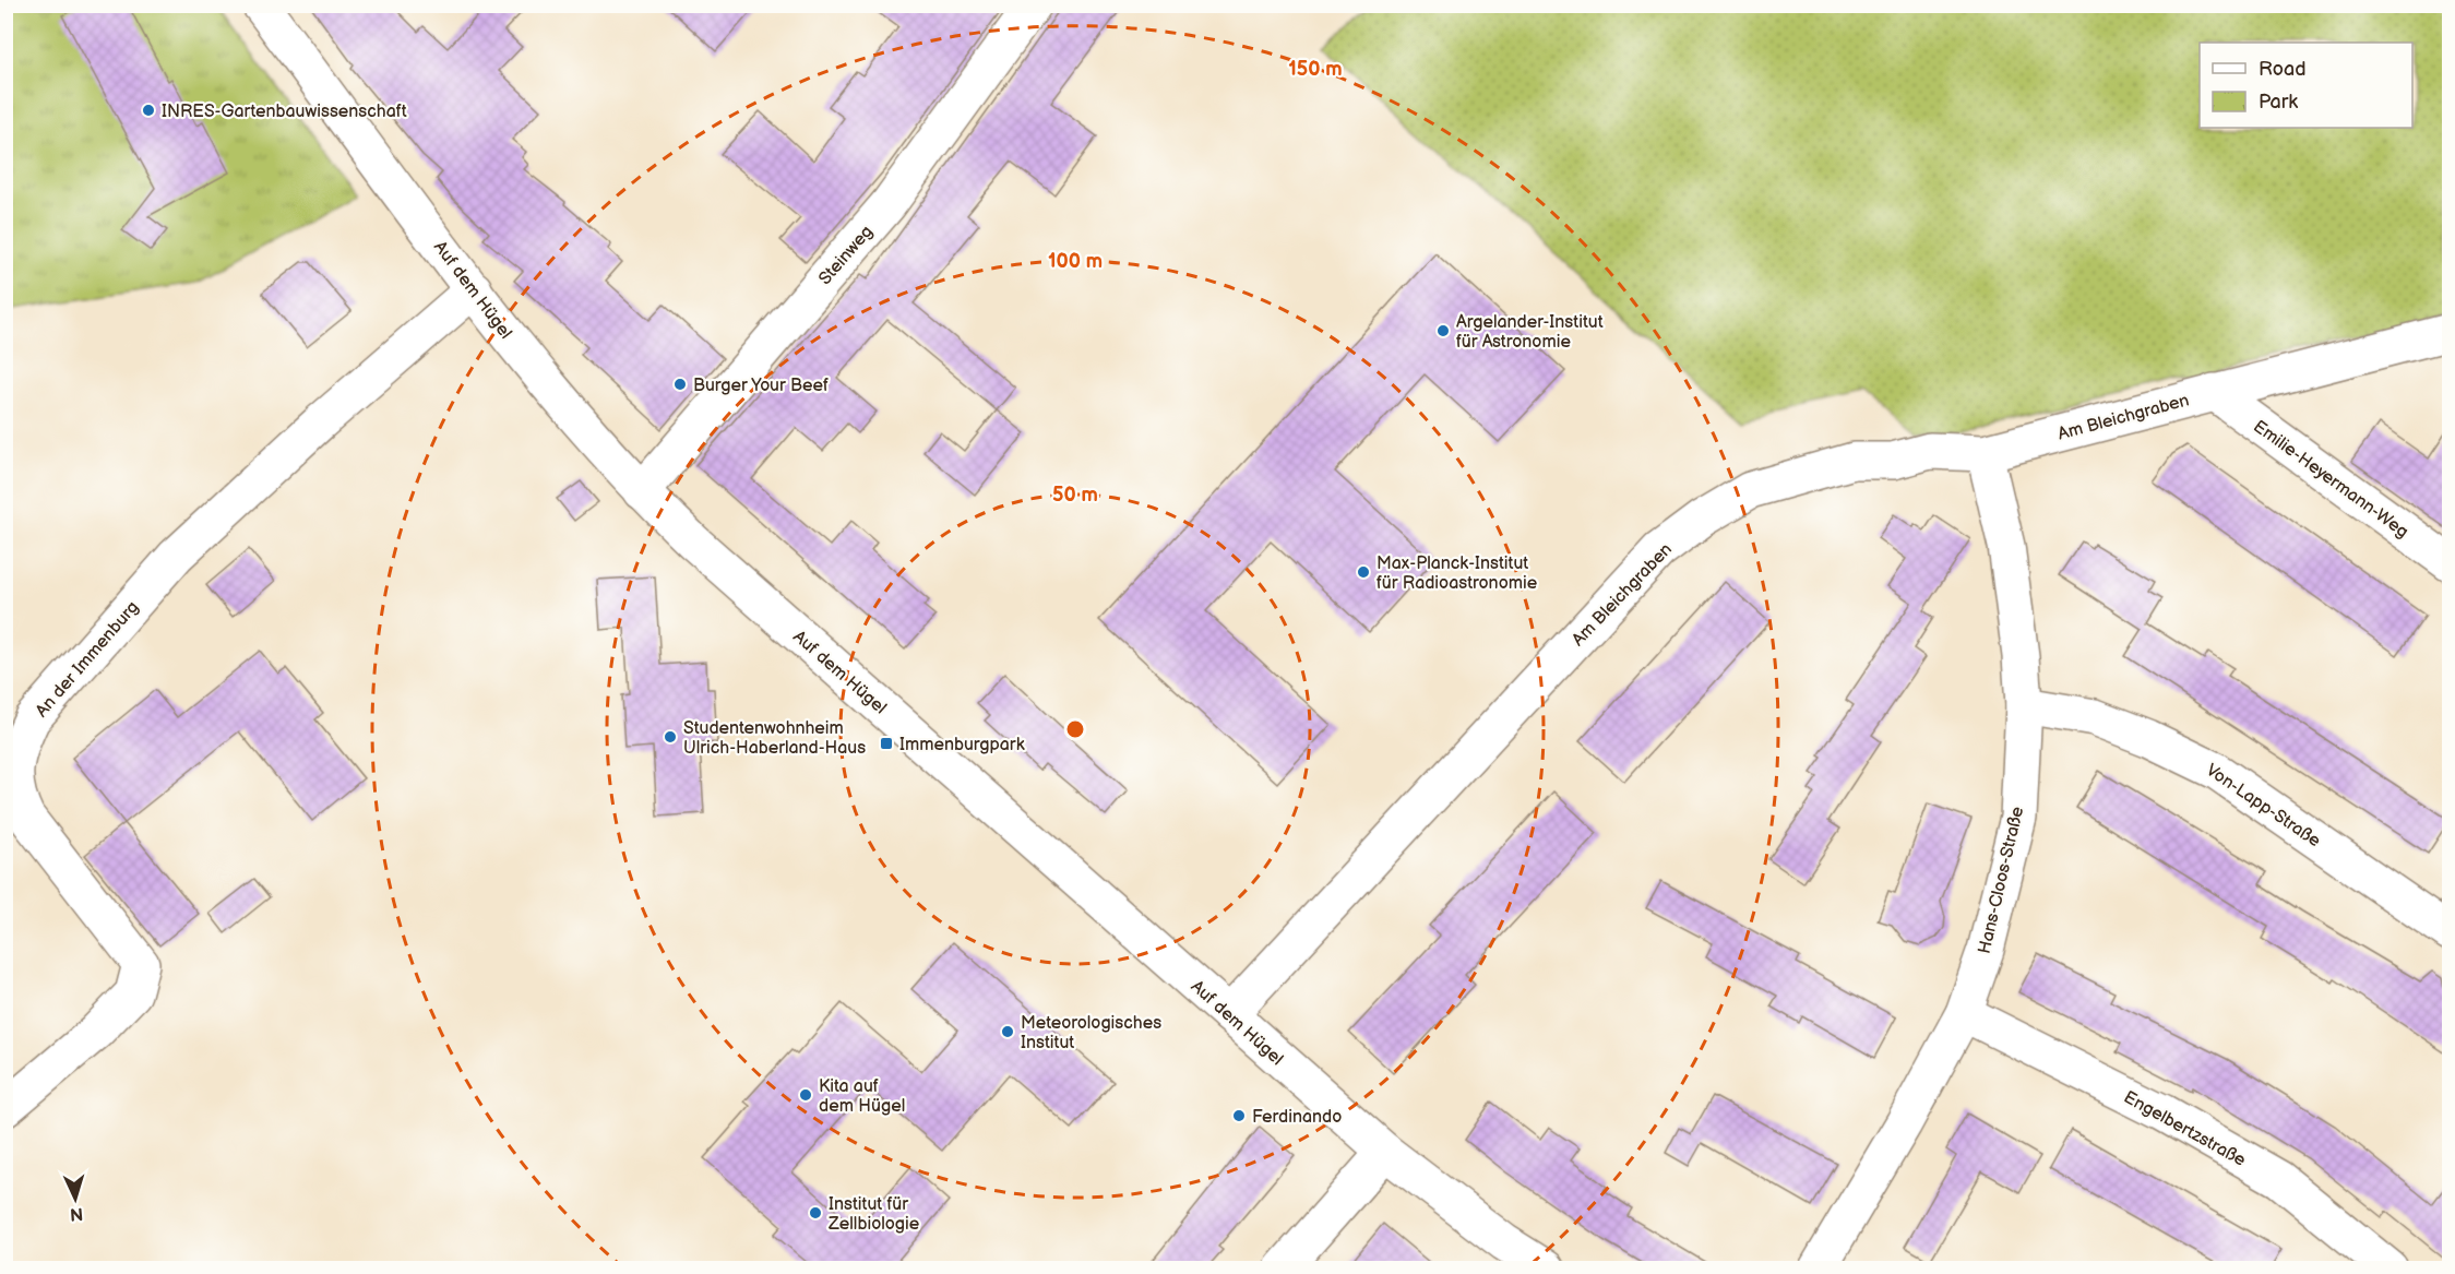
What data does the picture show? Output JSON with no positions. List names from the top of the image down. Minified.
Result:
{"streets":{"street":["Steinweg","Auf dem Hügel","Am Bleichgraben","Emilie-Heyermann-Weg","An der Immenburg","Von-Lapp-Straße","Hans-Cloos-Straße","Engelbertzstraße"]},"crossings":[["Steinweg","Auf dem Hügel"],["Auf dem Hügel","Am Bleichgraben"],["Auf dem Hügel","An der Immenburg"],["Am Bleichgraben","Emilie-Heyermann-Weg"],["Am Bleichgraben","Hans-Cloos-Straße"],["Von-Lapp-Straße","Hans-Cloos-Straße"],["Hans-Cloos-Straße","Engelbertzstraße"]],"places":{"other":["INRES-Gartenbauwissenschaft","Argelander-Institut für Astronomie","Burger Your Beef","Max-Planck-Institut für Radioastronomie","Studentenwohnheim Ulrich-Haberland-Haus","Meteorologisches Institut","Kita auf dem Hügel","Ferdinando","Institut für Zellbiologie"],"transit":["Immenburgpark"]},"legend":["Road","Park"],"north":"bottom","rings":["150 m","100 m","50 m"]}
